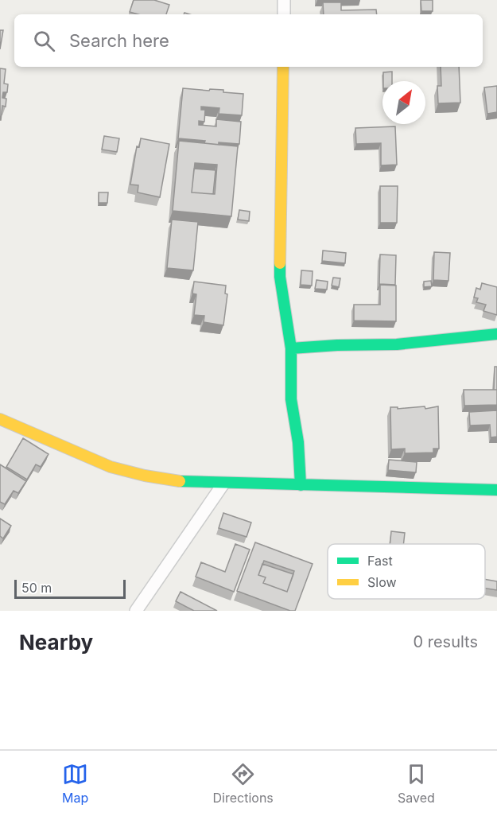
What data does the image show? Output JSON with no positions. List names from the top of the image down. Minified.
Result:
{"legend":["Fast","Slow"],"scale_bar":"50 m","north":"top right","page":{"search":"Search here","scale":"50 m","heading":["Nearby","0 results"],"nav":["Map","Directions","Saved"]}}
